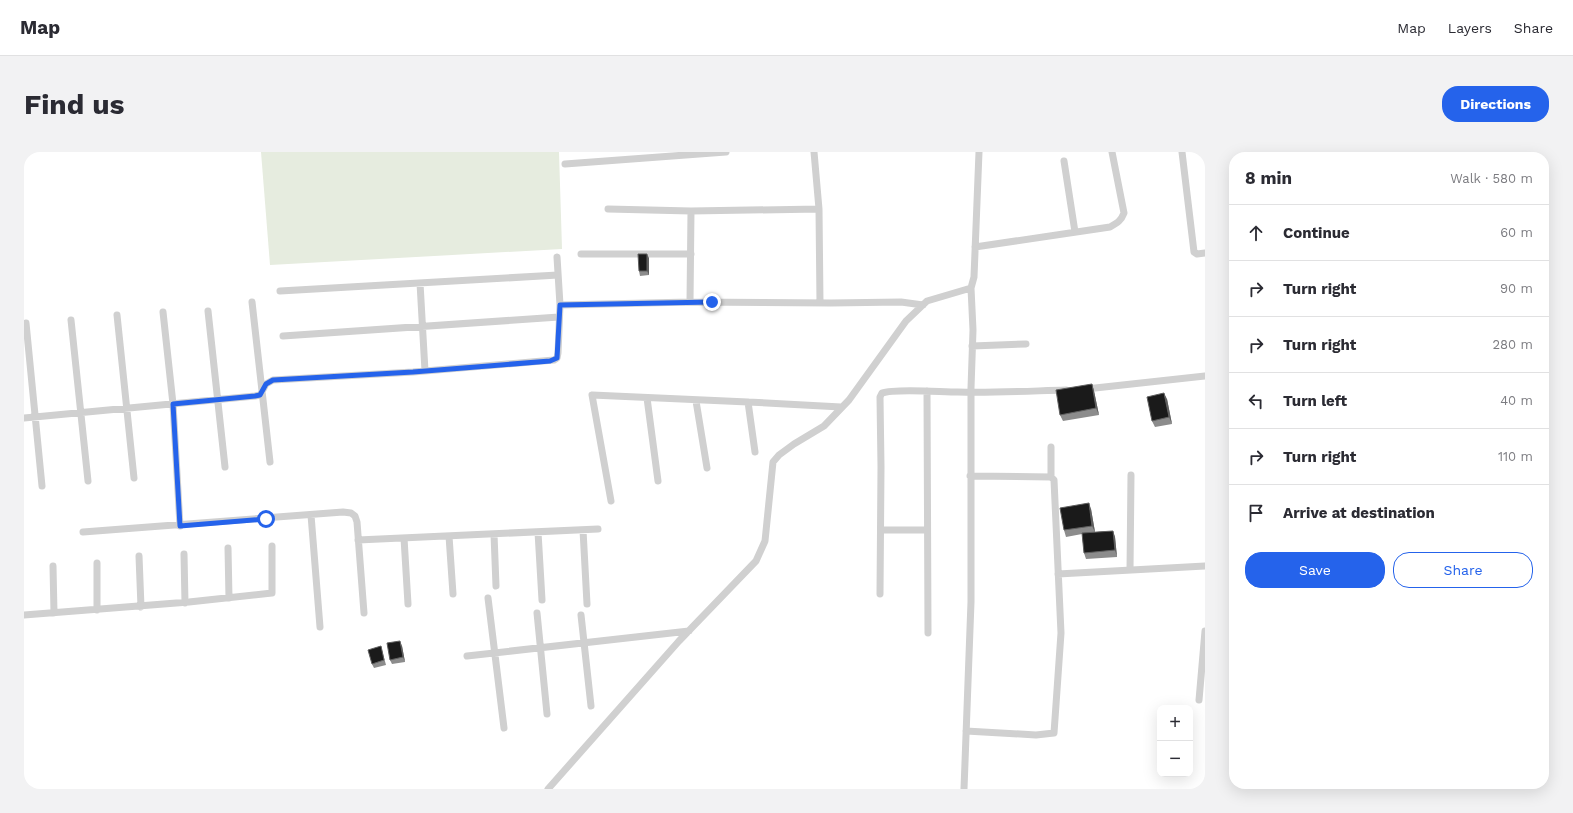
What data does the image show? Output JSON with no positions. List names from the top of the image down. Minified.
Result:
{"page":{"header":"Map","nav":["Map","Layers","Share"],"buttons":["Directions",["Save","Share"]],"title":"Find us","heading":["8 min","Walk · 580 m"],"list":[["Continue","60 m"],["Turn right","90 m"],["Turn right","280 m"],["Turn left","40 m"],["Turn right","110 m"],"Arrive at destination"],"map_buttons":["+","−"]}}
